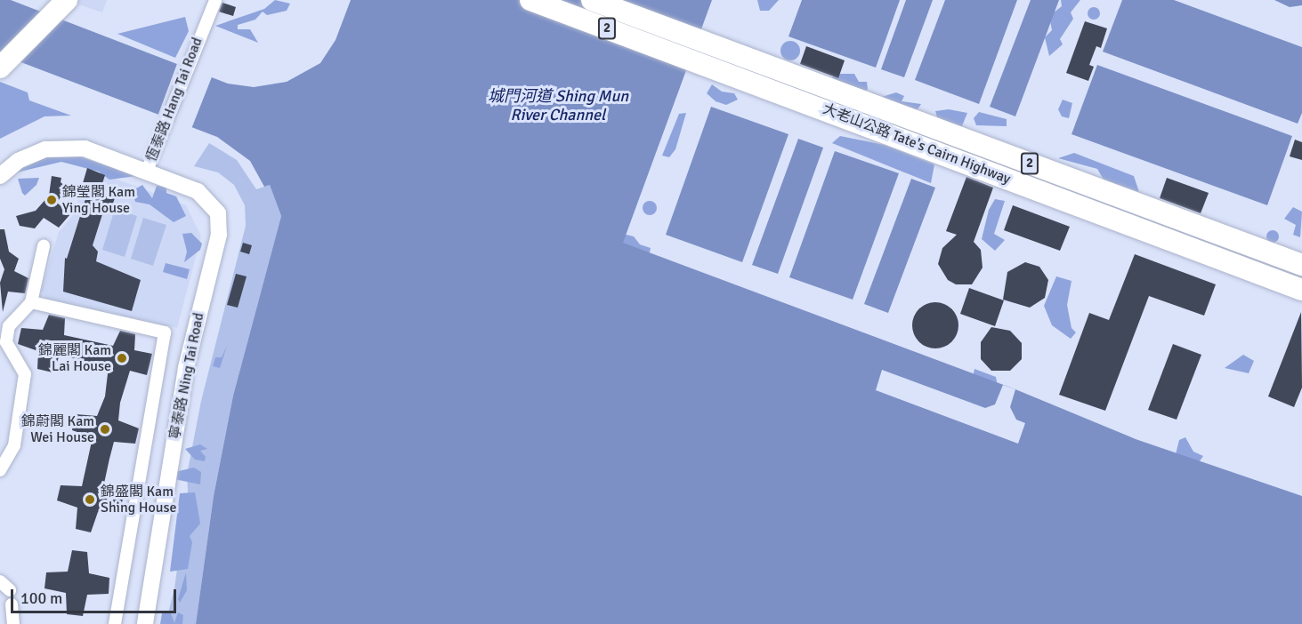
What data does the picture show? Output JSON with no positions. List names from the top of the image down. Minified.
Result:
{"streets":{"highway":["2","大老山公路 Tate's Cairn Highway"],"street":["恆泰路 Hang Tai Road","寧泰路 Ning Tai Road"]},"crossings":[["恆泰路 Hang Tai Road","寧泰路 Ning Tai Road"]],"water":["城門河道 Shing Mun River Channel"],"places":["錦瑩閣 Kam Ying House","錦麗閣 Kam Lai House","錦蔚閣 Kam Wei House","錦盛閣 Kam Shing House"],"scale_bar":"100 m"}
